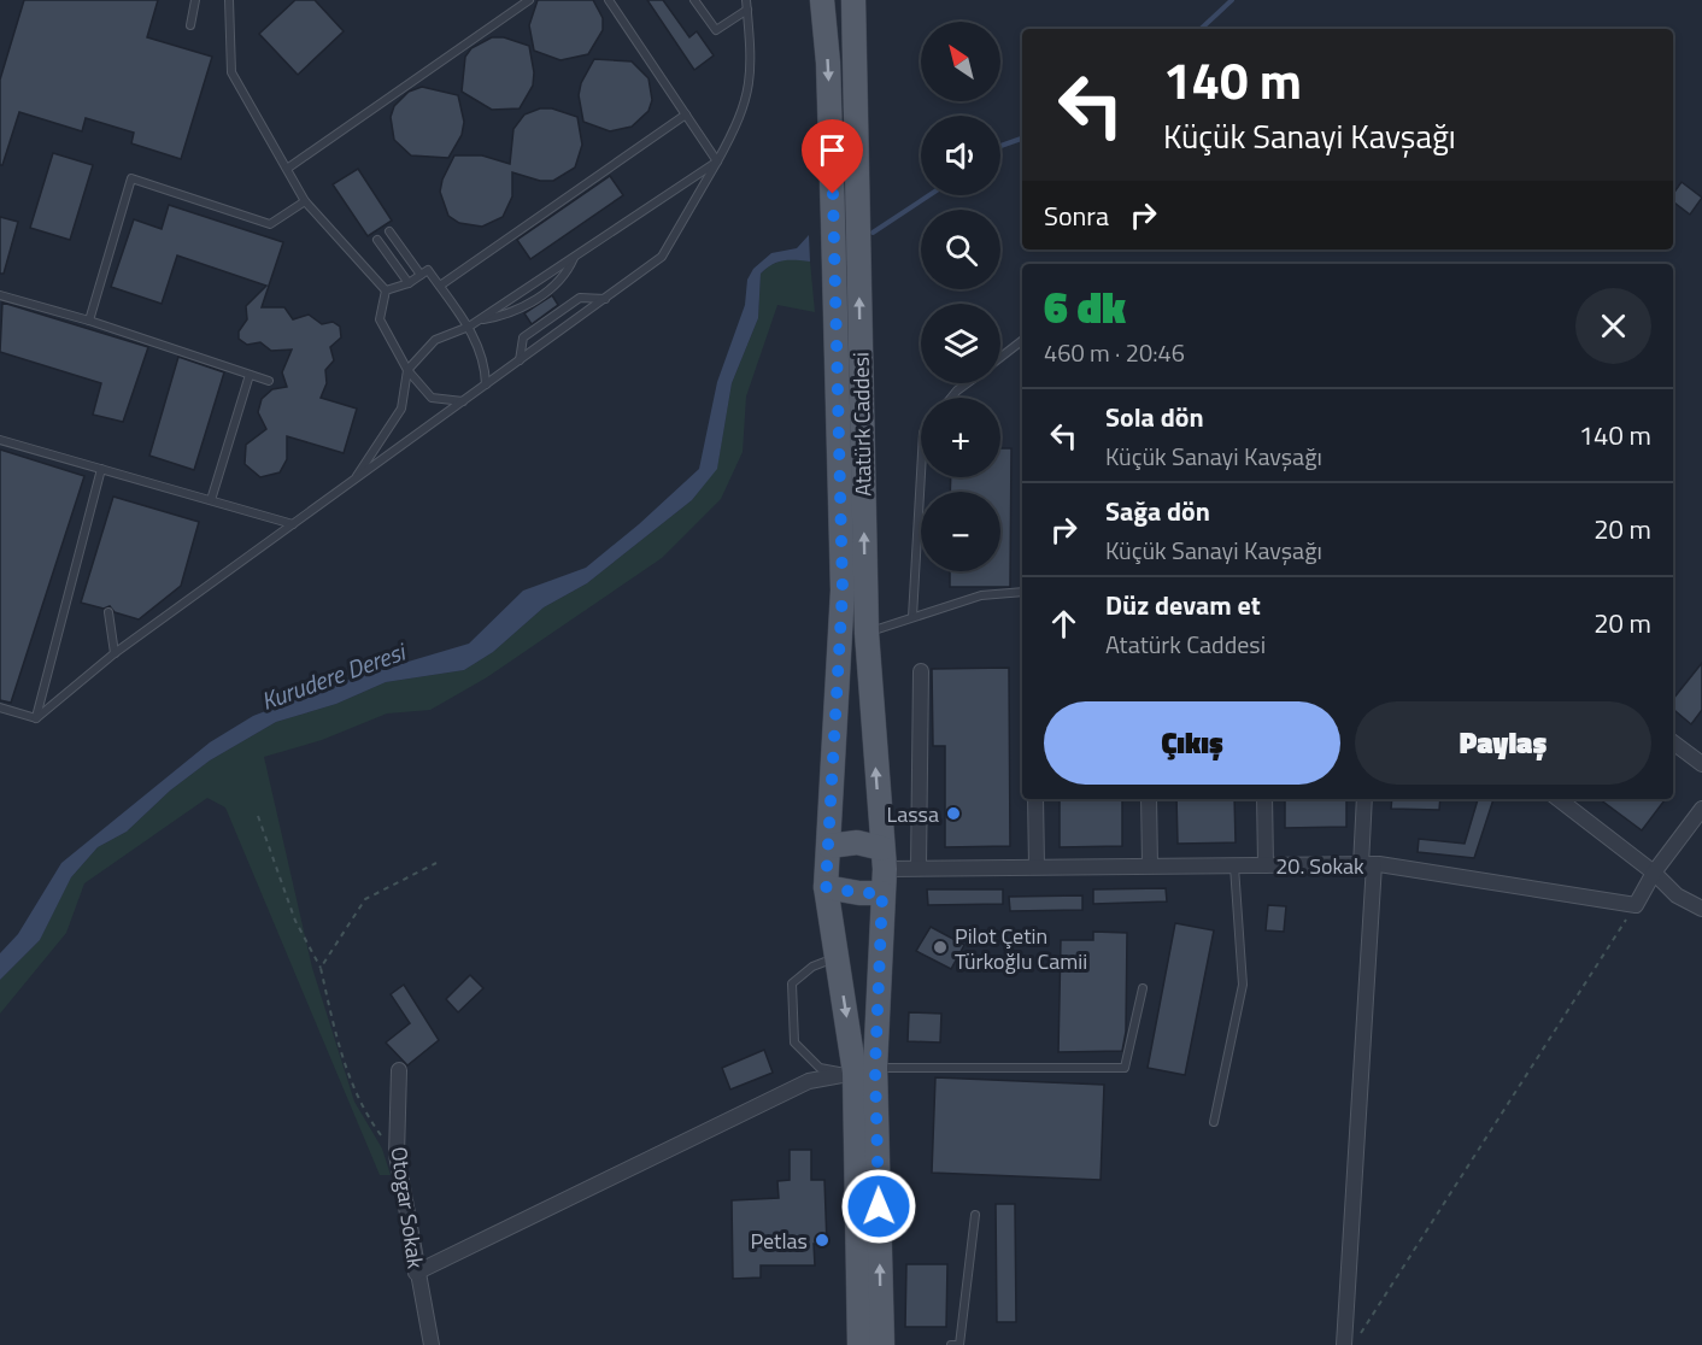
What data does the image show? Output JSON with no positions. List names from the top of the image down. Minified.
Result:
{"streets":{"main road":["Atatürk Caddesi"],"street":["20. Sokak","Otogar Sokak"]},"crossings":[["Atatürk Caddesi","20. Sokak"]],"water":["Kurudere Deresi"],"places":["Lassa","Pilot Çetin Türkoğlu Camii","Petlas"],"north":"top left","page":{"map_buttons":["+","−"],"turn":["140 m","Küçük Sanayi Kavşağı"],"then":"Sonra","heading":["6 dk","460 m · 20:46"],"list":[{"name":"Sola dön","note":"Küçük Sanayi Kavşağı","value":"140 m"},{"name":"Sağa dön","note":"Küçük Sanayi Kavşağı","value":"20 m"},{"name":"Düz devam et","note":"Atatürk Caddesi","value":"20 m"}],"buttons":["Çıkış","Paylaş"]}}
